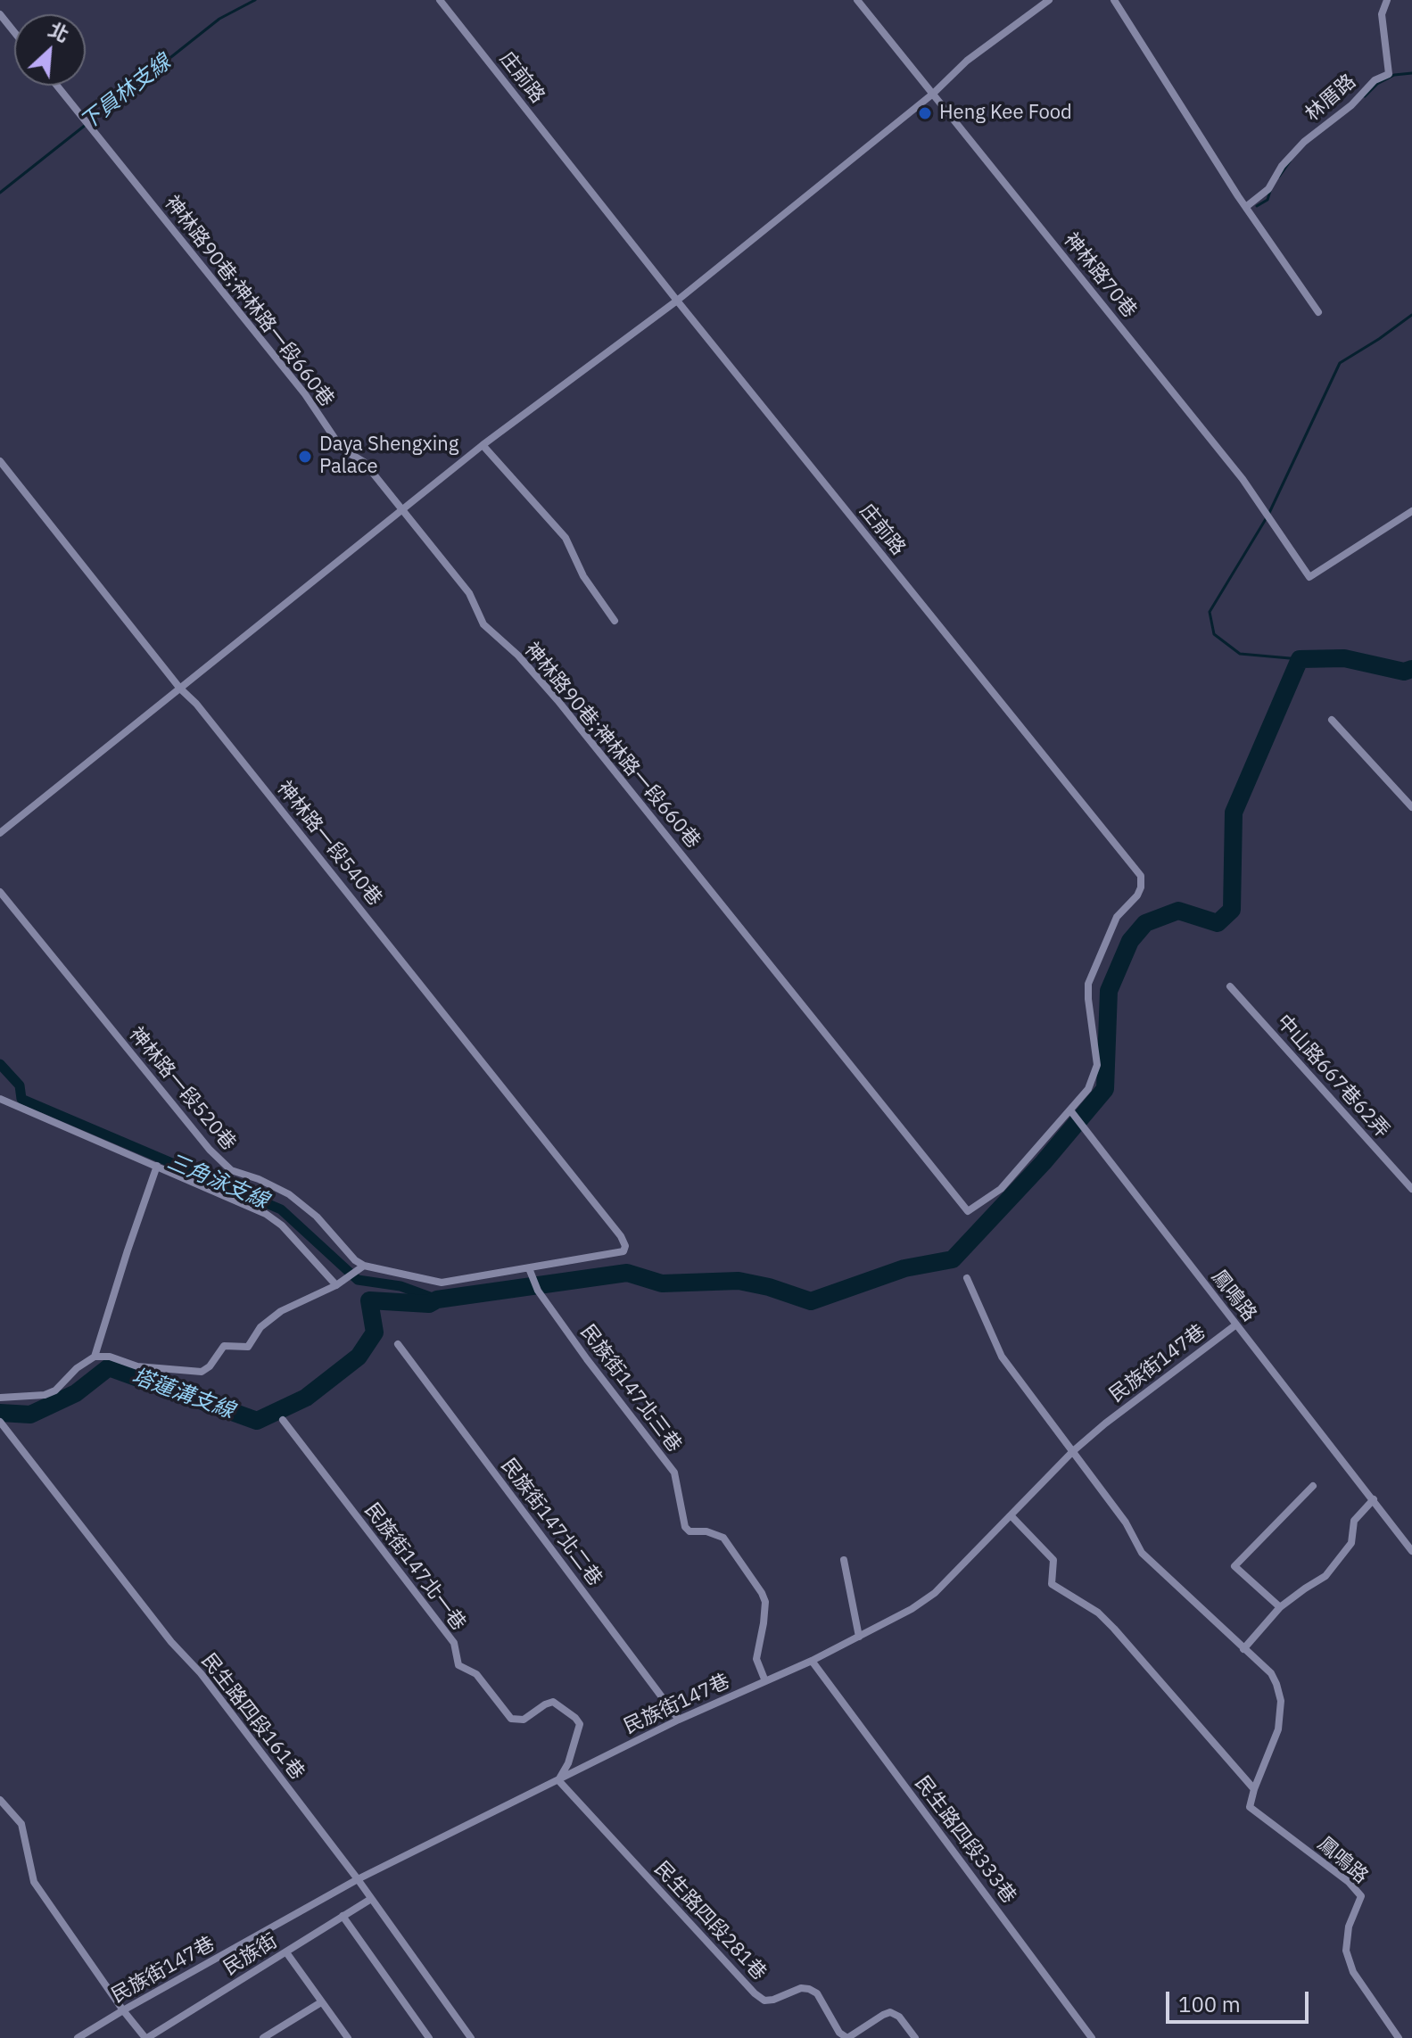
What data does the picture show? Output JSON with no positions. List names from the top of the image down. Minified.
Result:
{"streets":{"street":["庄前路","林厝路","神林路70巷","神林路90巷;神林路一段660巷","神林路一段540巷","中山路667巷62弄","神林路一段520巷","鳳鳴路","民族街147巷","民族街147北三巷","民族街147北二巷","民族街147北一巷","民生路四段161巷","民生路四段333巷","民生路四段281巷","民族街"]},"crossings":[["庄前路","神林路90巷;神林路一段660巷"],["庄前路","鳳鳴路"],["神林路一段540巷","民族街147北三巷"],["鳳鳴路","民族街147巷"],["民族街147巷","民族街147北三巷"],["民族街147巷","民族街147北二巷"],["民族街147巷","民族街147北一巷"],["民族街147巷","民生路四段161巷"],["民族街147巷","民生路四段333巷"],["民族街147巷","民生路四段281巷"],["民族街147北一巷","民生路四段281巷"],["民生路四段161巷","民族街"]],"water":["下員林支線","三角泳支線","塔蓮溝支線"],"places":["Heng Kee Food","Daya Shengxing Palace"],"scale_bar":"100 m","north":"top right"}
